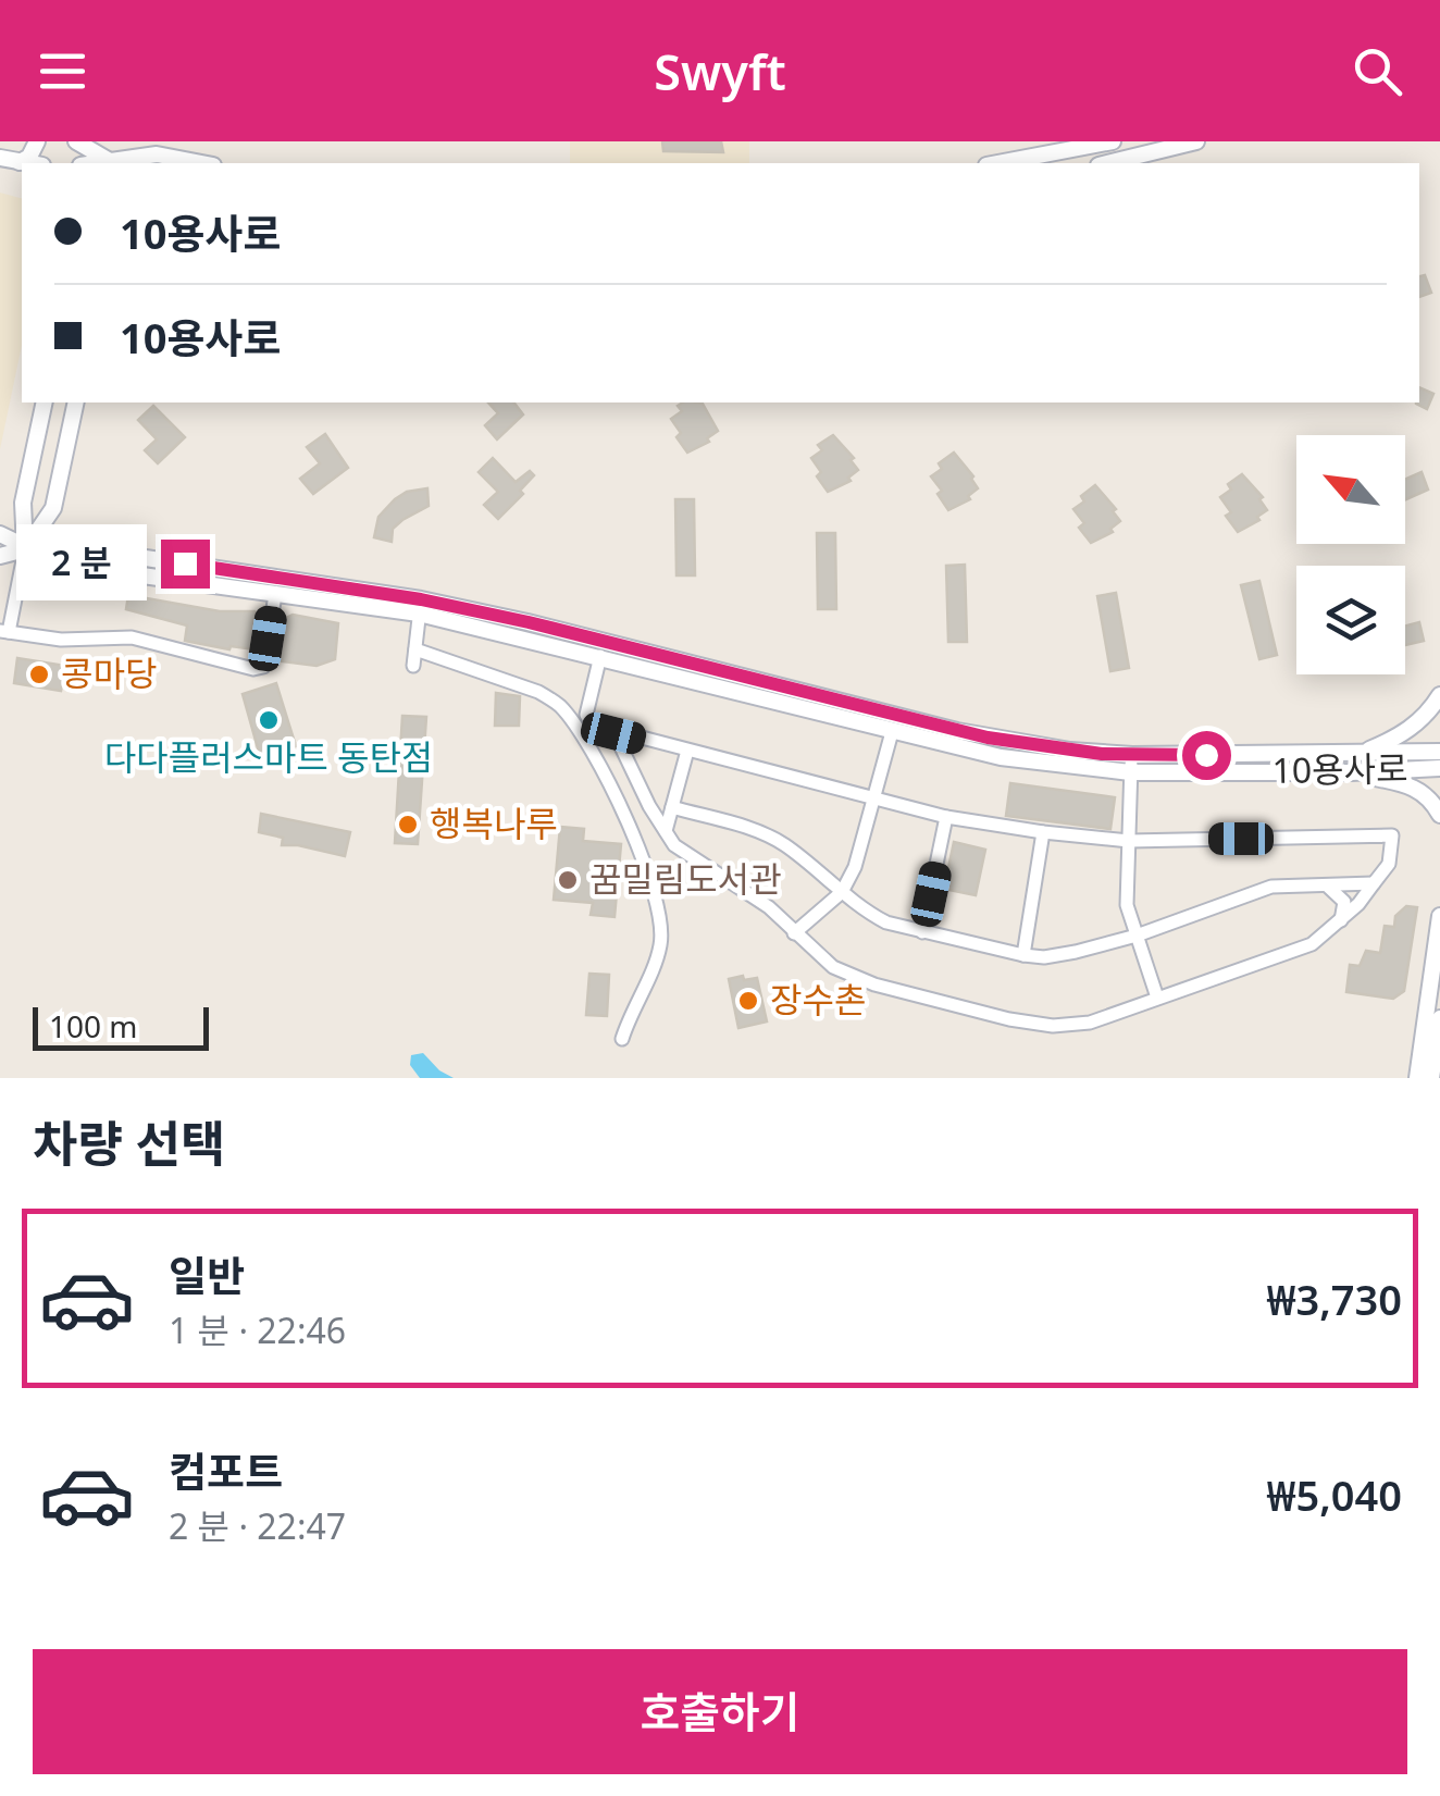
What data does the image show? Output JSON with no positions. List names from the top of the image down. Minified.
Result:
{"streets":{"street":["10용사로"]},"places":["콩마당","다다플러스마트 동탄점","행복나루","꿈밀림도서관","장수촌"],"scale_bar":"100 m","north":"top left","page":{"header":"Swyft","banner":["10용사로","10용사로"],"bubble":"2 분","scale":"100 m","heading":"차량 선택","list":[{"name":"일반","note":"1 분 · 22:46","value":"₩3,730"},{"name":"컴포트","note":"2 분 · 22:47","value":"₩5,040"}],"buttons":"호출하기"}}
